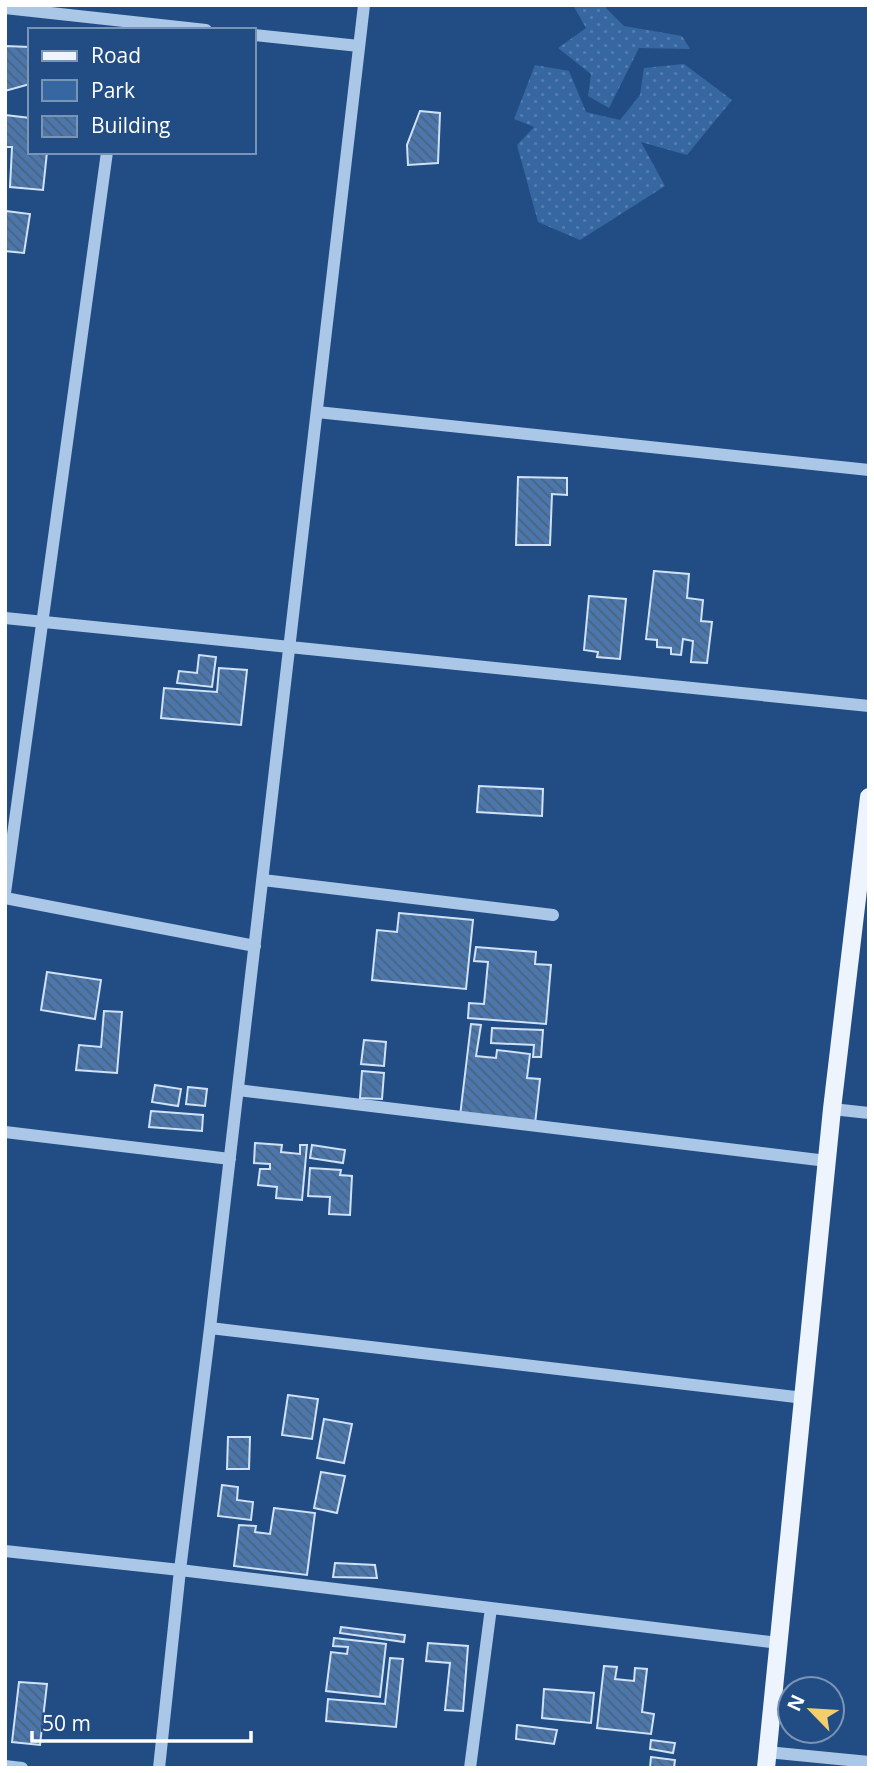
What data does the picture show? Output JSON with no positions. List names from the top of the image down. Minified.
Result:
{"legend":["Road","Park","Building"],"scale_bar":"50 m","north":"top left"}
